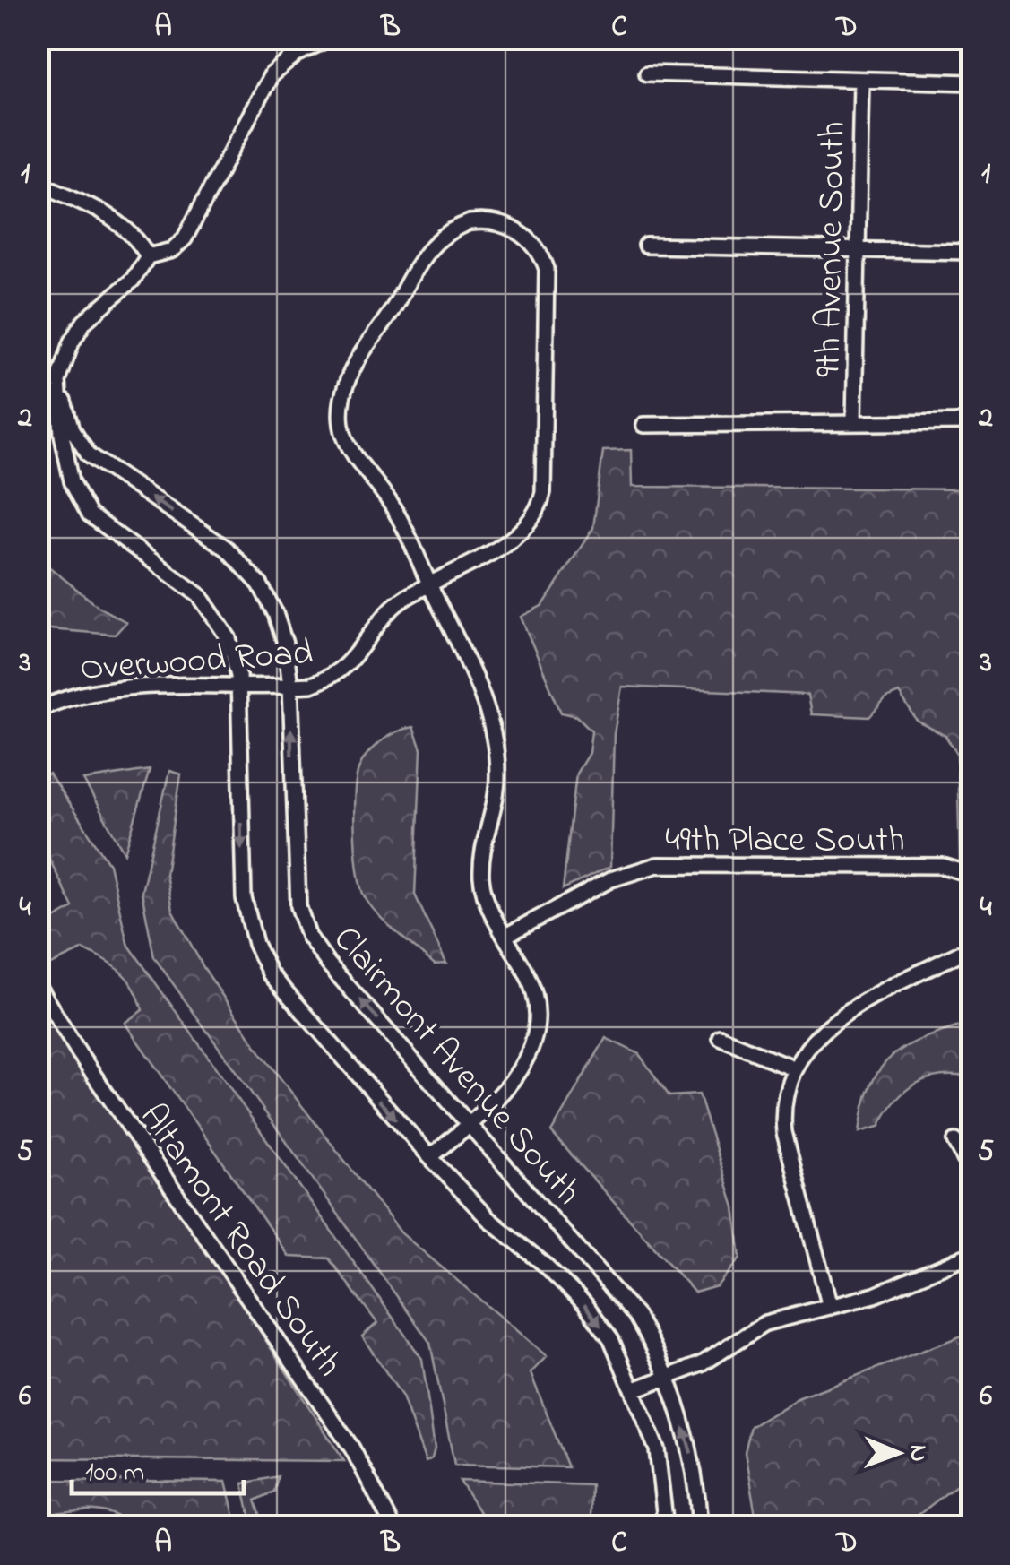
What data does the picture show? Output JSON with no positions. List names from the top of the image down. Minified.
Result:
{"streets":{"street":["9th Avenue South","Overwood Road","49th Place South","Clairmont Avenue South","Altamont Road South"]},"crossings":[["Overwood Road","Clairmont Avenue South"]],"scale_bar":"100 m","north":"right","grid":{"columns":["A","B","C","D"],"rows":["1","2","3","4","5","6"]}}
